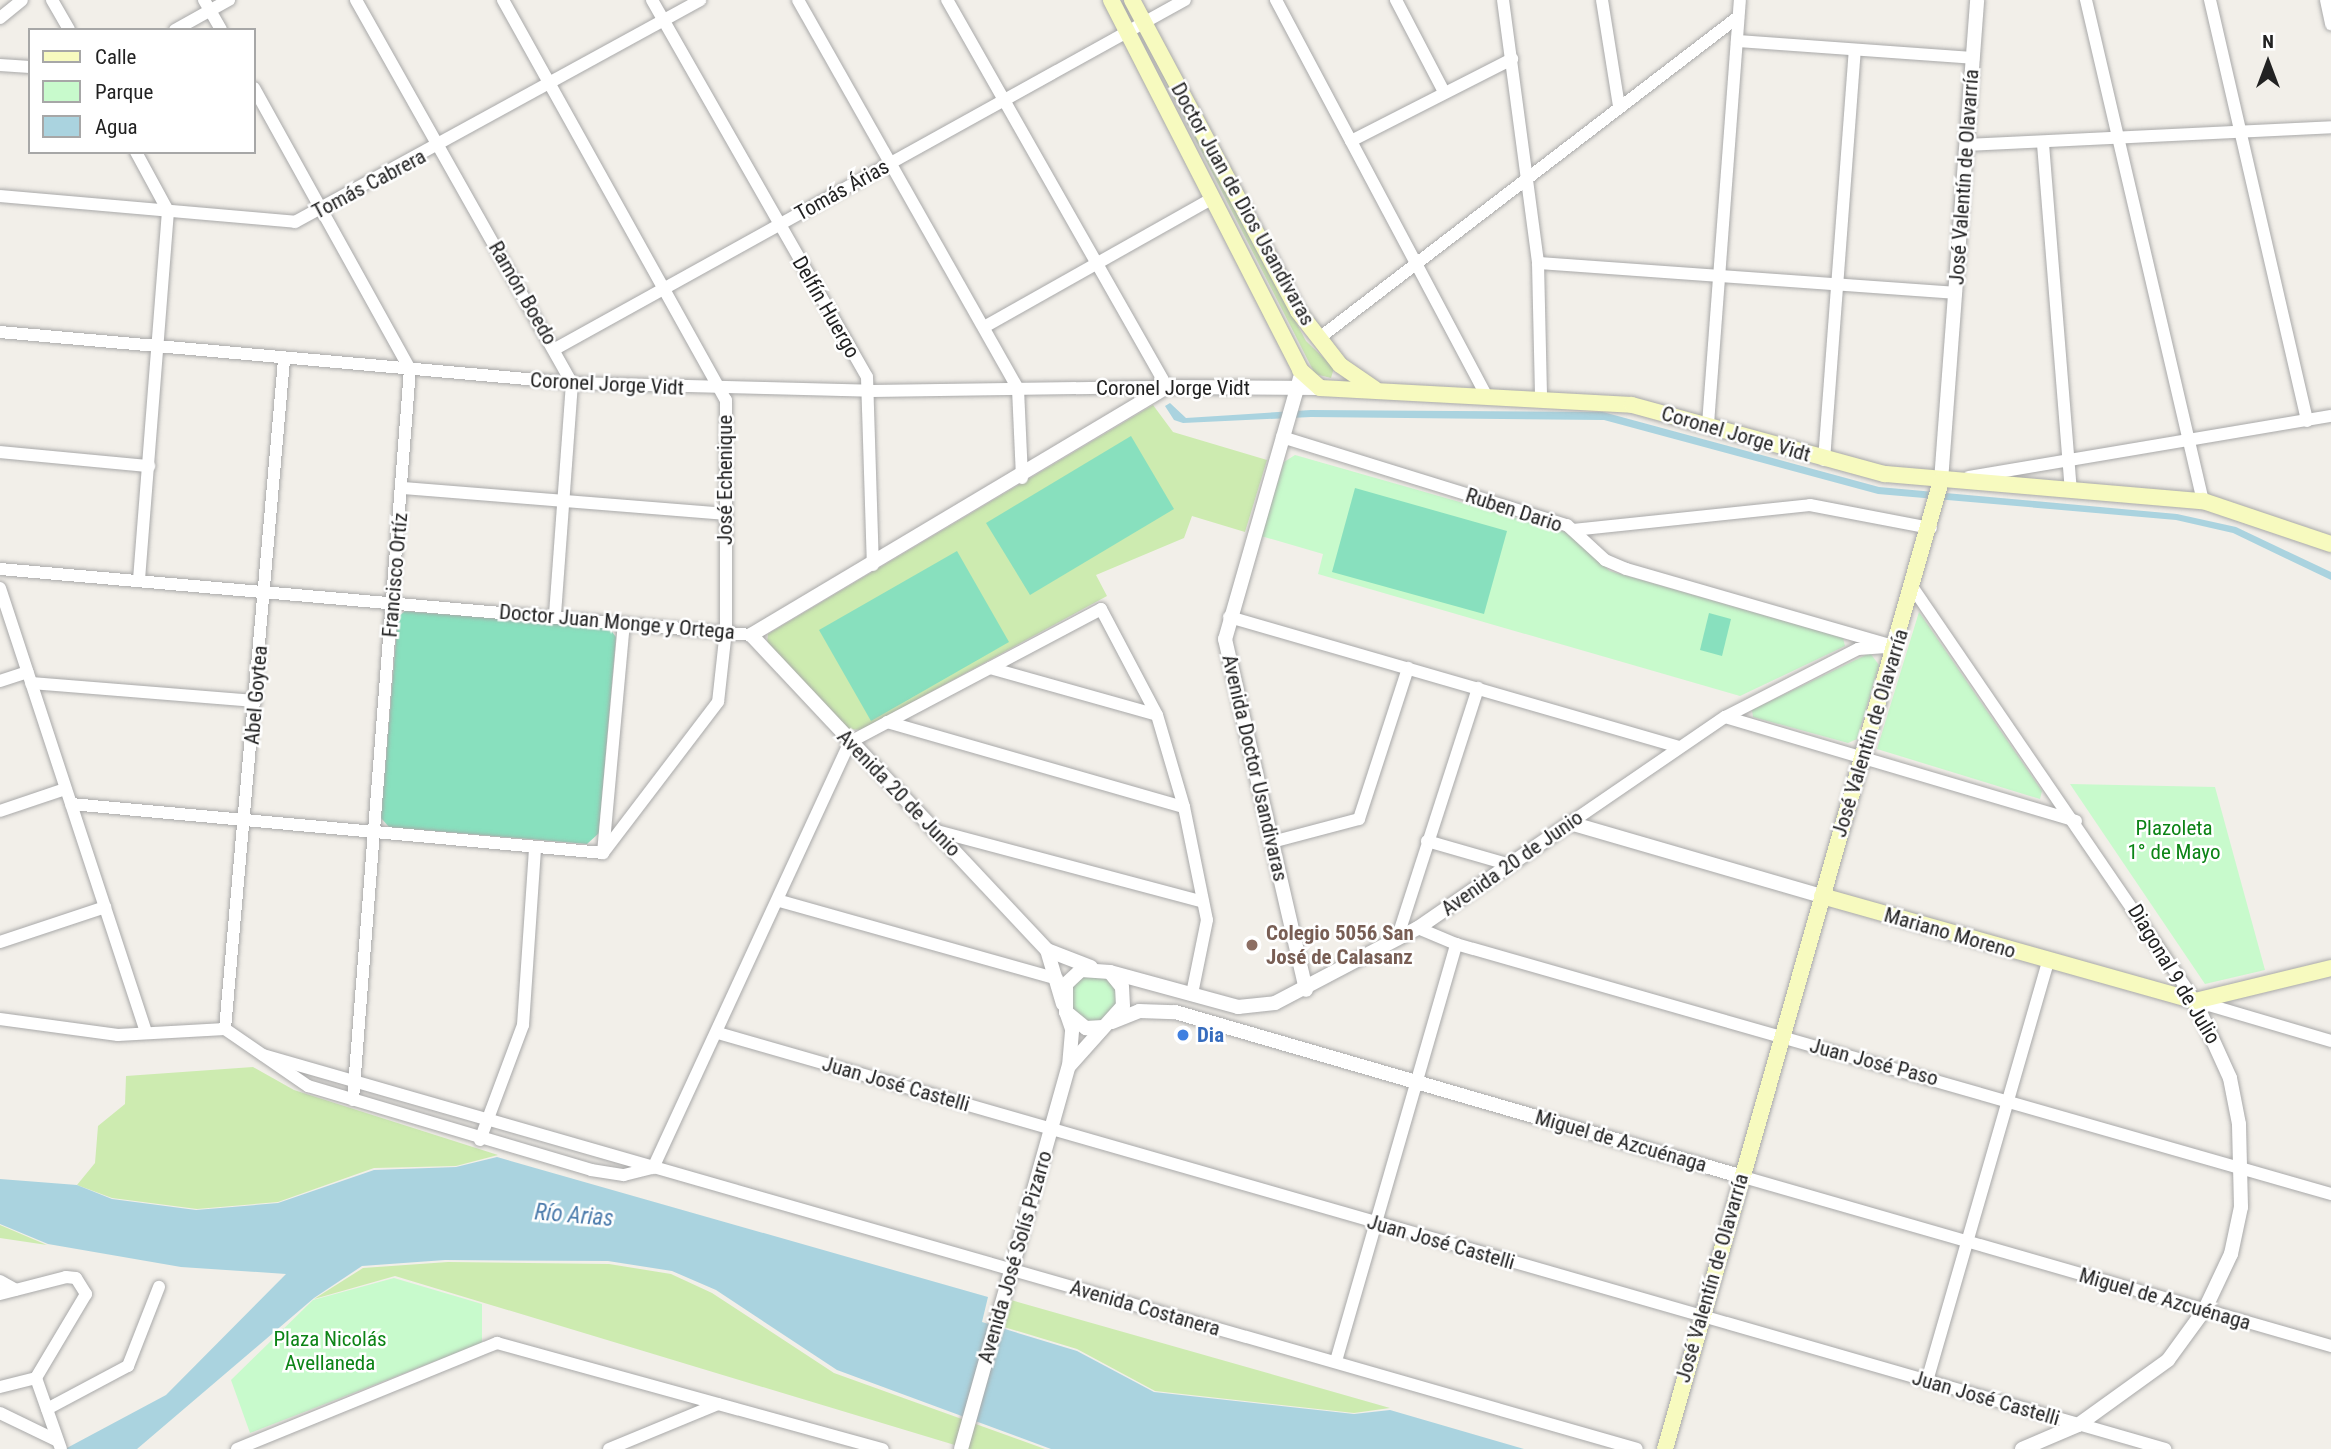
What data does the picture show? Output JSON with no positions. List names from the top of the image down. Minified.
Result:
{"streets":{"main road":["José Valentín de Olavarría","Doctor Juan de Dios Usandivaras","Coronel Jorge Vidt","Mariano Moreno"],"street":["Tomás Cabrera","Tomás Árias","Ramón Boedo","Delfín Huergo","José Echenique","Ruben Dario","Francisco Ortíz","Doctor Juan Monge y Ortega","Abel Goytea","Avenida Doctor Usandivaras","Avenida 20 de Junio","Diagonal 9 de Julio","Juan José Paso","Juan José Castelli","Miguel de Azcuénaga","Avenida José Solís Pizarro","Avenida Costanera"]},"crossings":[["José Valentín de Olavarría","Coronel Jorge Vidt"],["José Valentín de Olavarría","Ruben Dario"],["José Valentín de Olavarría","Avenida 20 de Junio"],["José Valentín de Olavarría","Mariano Moreno"],["José Valentín de Olavarría","Diagonal 9 de Julio"],["José Valentín de Olavarría","Juan José Paso"],["José Valentín de Olavarría","Juan José Castelli"],["José Valentín de Olavarría","Miguel de Azcuénaga"],["Tomás Cabrera","Ramón Boedo"],["Tomás Cabrera","Delfín Huergo"],["Tomás Cabrera","José Echenique"],["Tomás Árias","Doctor Juan de Dios Usandivaras"],["Tomás Árias","Ramón Boedo"],["Tomás Árias","Delfín Huergo"],["Tomás Árias","José Echenique"],["Doctor Juan de Dios Usandivaras","Coronel Jorge Vidt"],["Ramón Boedo","Coronel Jorge Vidt"],["Delfín Huergo","Coronel Jorge Vidt"],["Delfín Huergo","Doctor Juan Monge y Ortega"],["Coronel Jorge Vidt","José Echenique"],["Coronel Jorge Vidt","Francisco Ortíz"],["Coronel Jorge Vidt","Doctor Juan Monge y Ortega"],["Coronel Jorge Vidt","Abel Goytea"],["Coronel Jorge Vidt","Avenida Doctor Usandivaras"],["José Echenique","Doctor Juan Monge y Ortega"],["Ruben Dario","Avenida Doctor Usandivaras"],["Ruben Dario","Avenida 20 de Junio"],["Francisco Ortíz","Doctor Juan Monge y Ortega"],["Francisco Ortíz","Avenida Costanera"],["Doctor Juan Monge y Ortega","Abel Goytea"],["Doctor Juan Monge y Ortega","Avenida 20 de Junio"],["Abel Goytea","Avenida Costanera"],["Avenida Doctor Usandivaras","Avenida 20 de Junio"],["Avenida 20 de Junio","Mariano Moreno"],["Avenida 20 de Junio","Juan José Paso"],["Avenida 20 de Junio","Miguel de Azcuénaga"],["Avenida 20 de Junio","Avenida José Solís Pizarro"],["Mariano Moreno","Diagonal 9 de Julio"],["Diagonal 9 de Julio","Juan José Paso"],["Diagonal 9 de Julio","Juan José Castelli"],["Diagonal 9 de Julio","Miguel de Azcuénaga"],["Juan José Castelli","Avenida José Solís Pizarro"],["Miguel de Azcuénaga","Avenida José Solís Pizarro"],["Avenida José Solís Pizarro","Avenida Costanera"]],"water":["Río Arias"],"parks":["Plazoleta 1° de Mayo","Plaza Nicolás Avellaneda"],"places":["Colegio 5056 San José de Calasanz","Dia"],"legend":["Calle","Parque","Agua"],"north":"top"}
